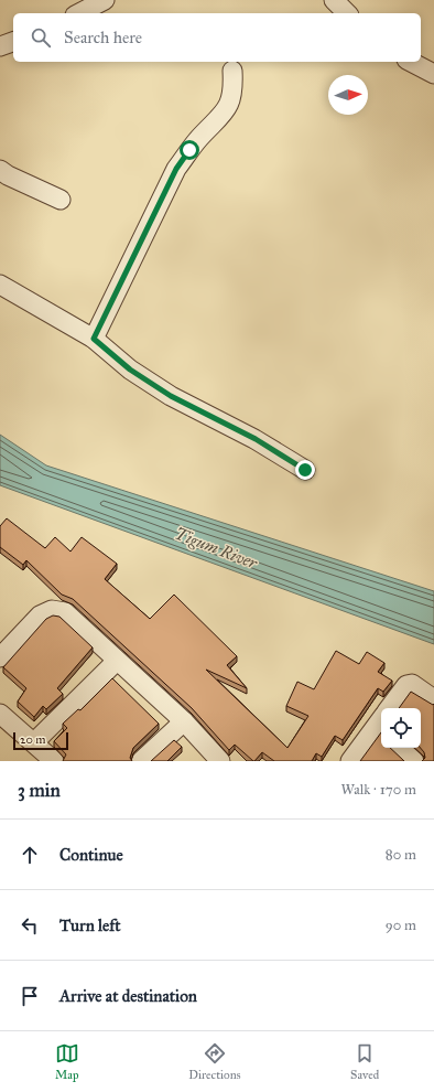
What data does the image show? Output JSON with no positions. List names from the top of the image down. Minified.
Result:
{"water":["Tigum River"],"scale_bar":"20 m","north":"right","page":{"search":"Search here","scale":"20 m","heading":["3 min","Walk · 170 m"],"list":[["Continue","80 m"],["Turn left","90 m"],"Arrive at destination"],"nav":["Map","Directions","Saved"]}}
